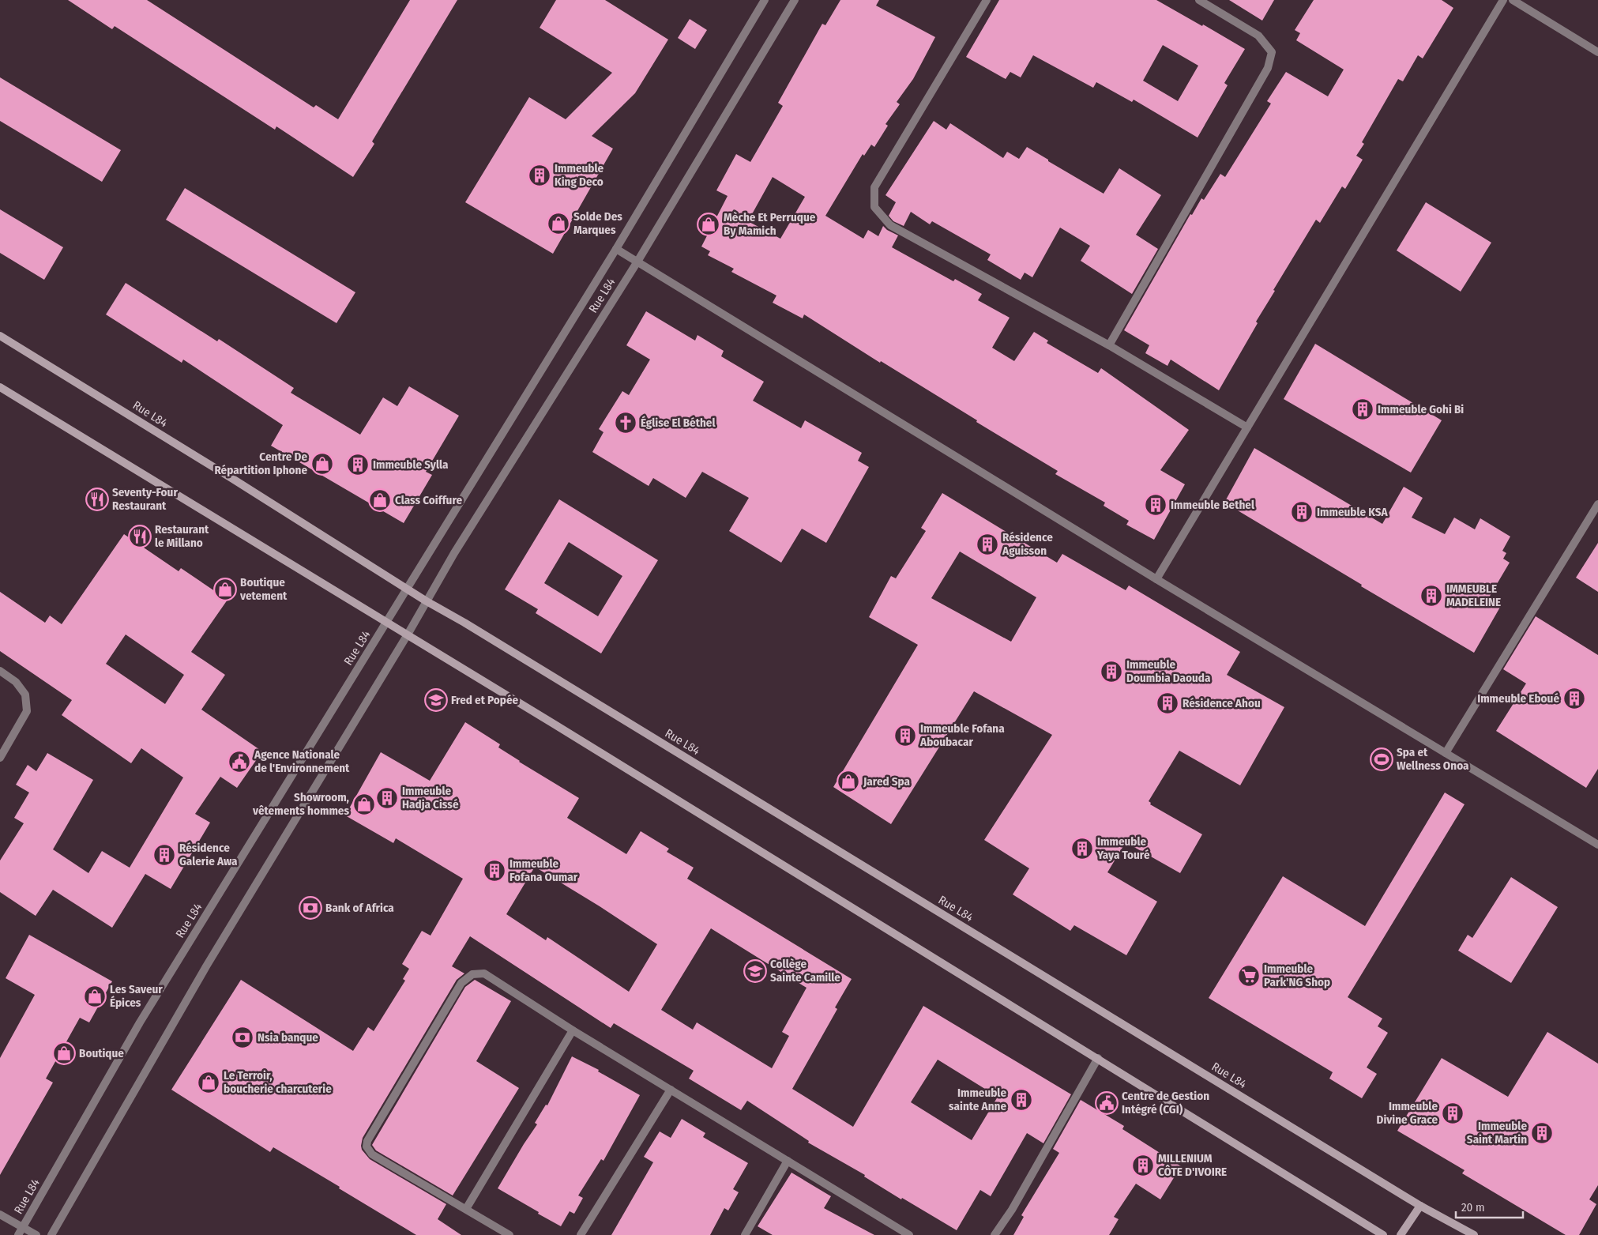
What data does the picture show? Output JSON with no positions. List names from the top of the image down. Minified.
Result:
{"streets":{"main road":["Rue L84"]},"places":{"building":["Immeuble King Deco","Immeuble Gohi Bi","Immeuble Sylla","Immeuble Bethel","Immeuble KSA","Résidence Aguisson","IMMEUBLE MADELEINE","Immeuble Doumbia Daouda","Immeuble Eboué","Résidence Ahou","Immeuble Fofana Aboubacar","Immeuble Hadja Cissé","Immeuble Yaya Touré","Résidence Galerie Awa","Immeuble Fofana Oumar","Immeuble sainte Anne","Immeuble Divine Grace","Immeuble Saint Martin","MILLENIUM CÔTE D'IVOIRE"],"shop":["Solde Des Marques","Mèche Et Perruque By Mamich","Centre De Répartition Iphone","Class Coiffure","Boutique vetement","Jared Spa","Showroom, vêtements hommes","Les Saveur Épices","Boutique","Le Terroir, boucherie charcuterie"],"church":["Église El Béthel"],"restaurant":["Seventy-Four Restaurant","Restaurant le Millano"],"school or university":["Fred et Popée","Collège Sainte Camille"],"sports":["Spa et Wellness Onoa"],"public building":["Agence Nationale de l'Environnement","Centre de Gestion Intégré (CGI)"],"bank":["Bank of Africa","Nsia banque"],"supermarket":["Immeuble Park'NG Shop"]},"scale_bar":"20 m"}
